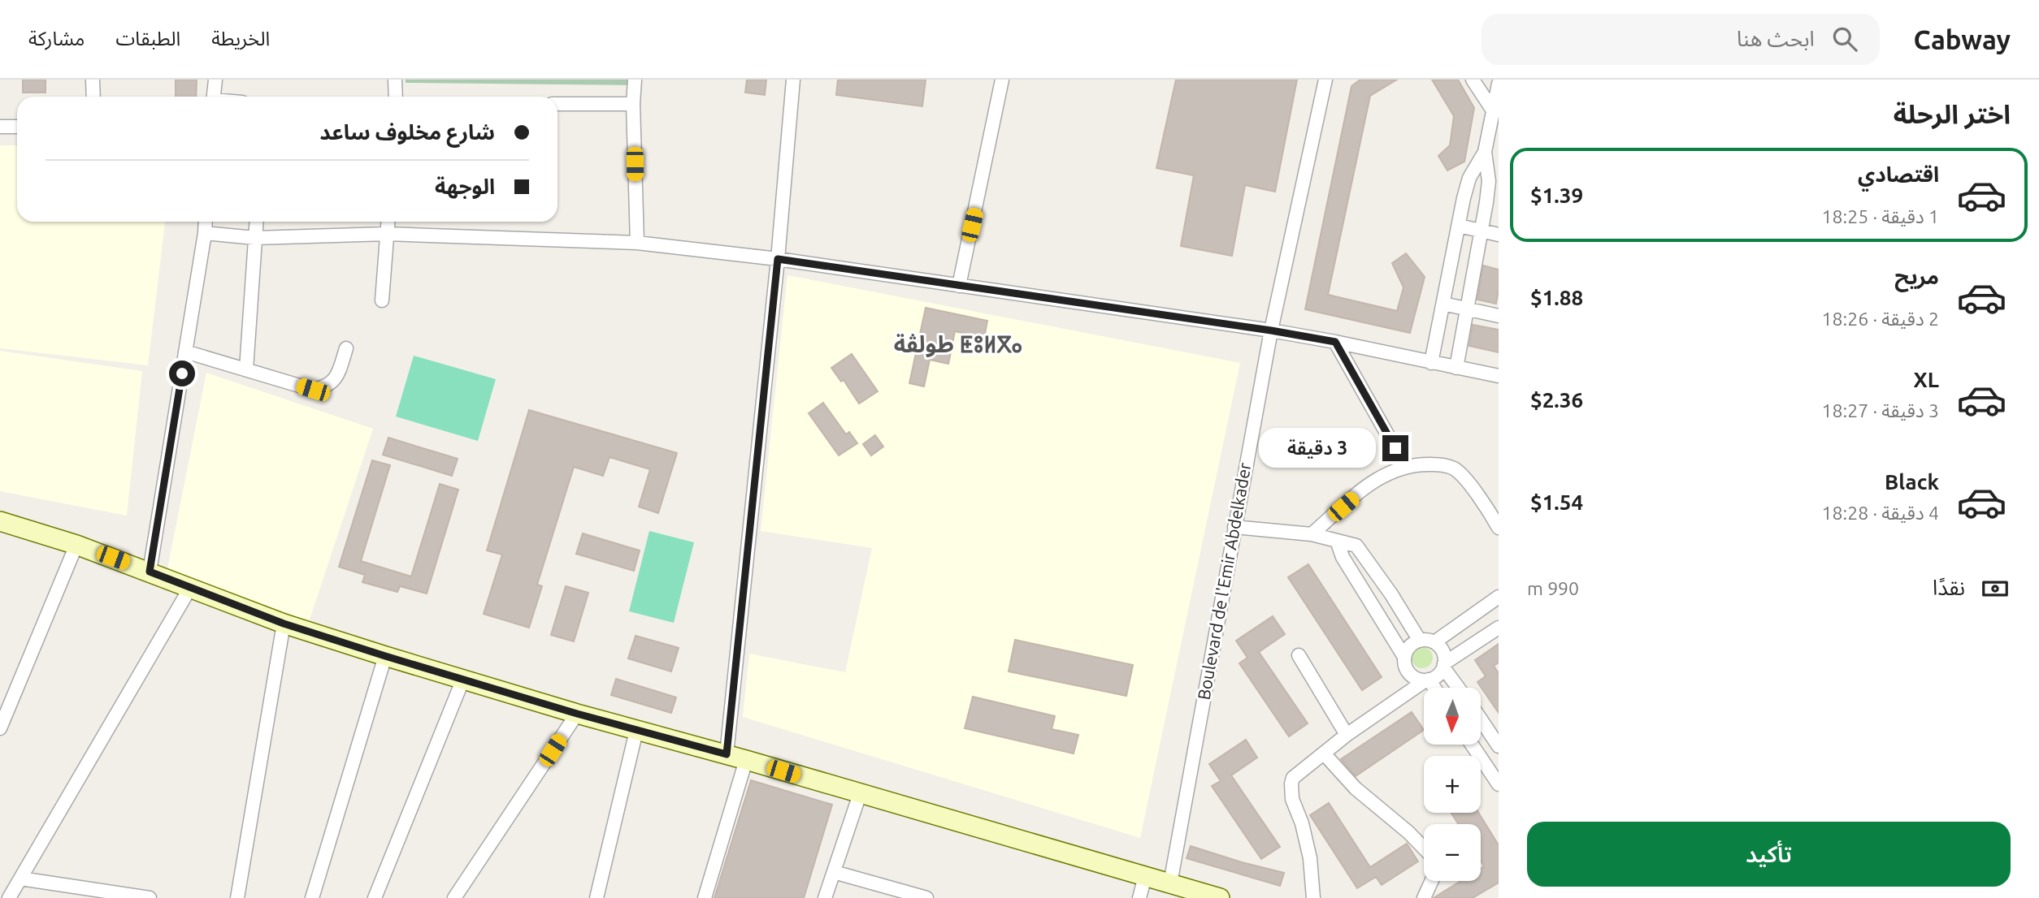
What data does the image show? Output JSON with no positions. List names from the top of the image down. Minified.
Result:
{"streets":{"street":["Boulevard de l'Emir Abdelkader"]},"districts":["طولڤة ⵟⵓⵍⴳⴰ"],"north":"bottom","page":{"header":"Cabway","search":"ابحث هنا","nav":["الخريطة","الطبقات","مشاركة"],"heading":"اختر الرحلة","banner":["شارع مخلوف ساعد","الوجهة"],"list":[{"name":"اقتصادي","note":"1 دقيقة · 18:25","value":"$1.39"},{"name":"مريح","note":"2 دقيقة · 18:26","value":"$1.88"},{"name":"XL","note":"3 دقيقة · 18:27","value":"$2.36"},{"name":"Black","note":"4 دقيقة · 18:28","value":"$1.54"}],"bubble":"3 دقيقة","pay":["نقدًا","990 m"],"map_buttons":["+","−"],"buttons":"تأكيد"}}
